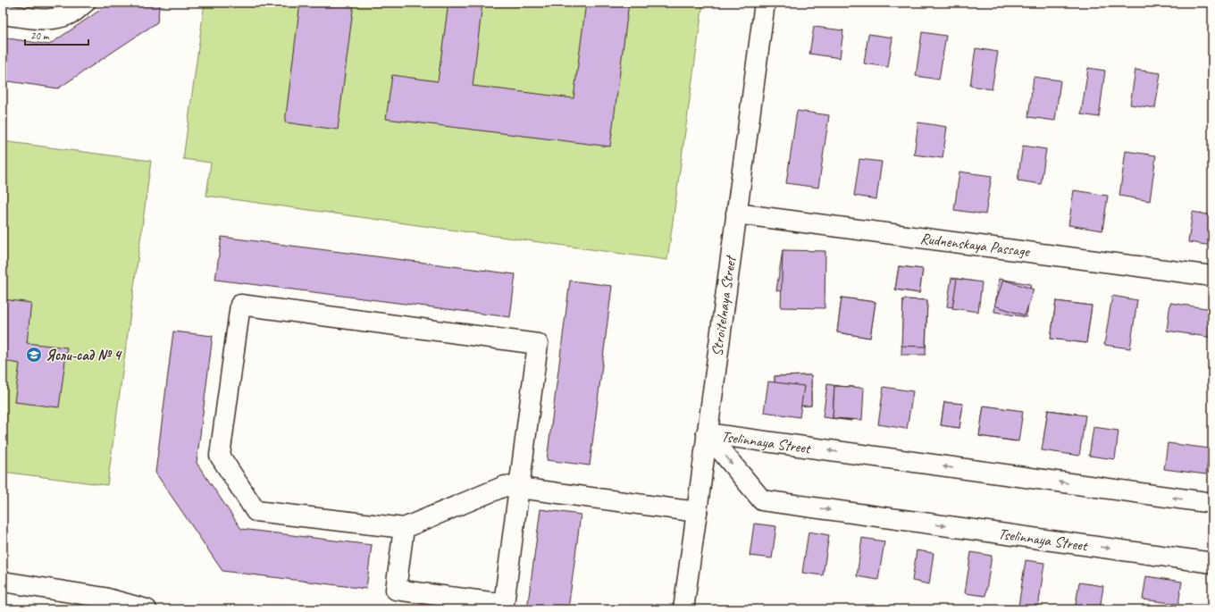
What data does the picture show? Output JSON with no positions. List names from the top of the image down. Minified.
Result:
{"streets":{"street":["Rudnenskaya Passage","Stroitelnaya Street","Tselinnaya Street"]},"crossings":[["Rudnenskaya Passage","Stroitelnaya Street"],["Stroitelnaya Street","Tselinnaya Street"]],"places":{"school or university":["Ясли-сад № 4"]},"scale_bar":"20 m"}
